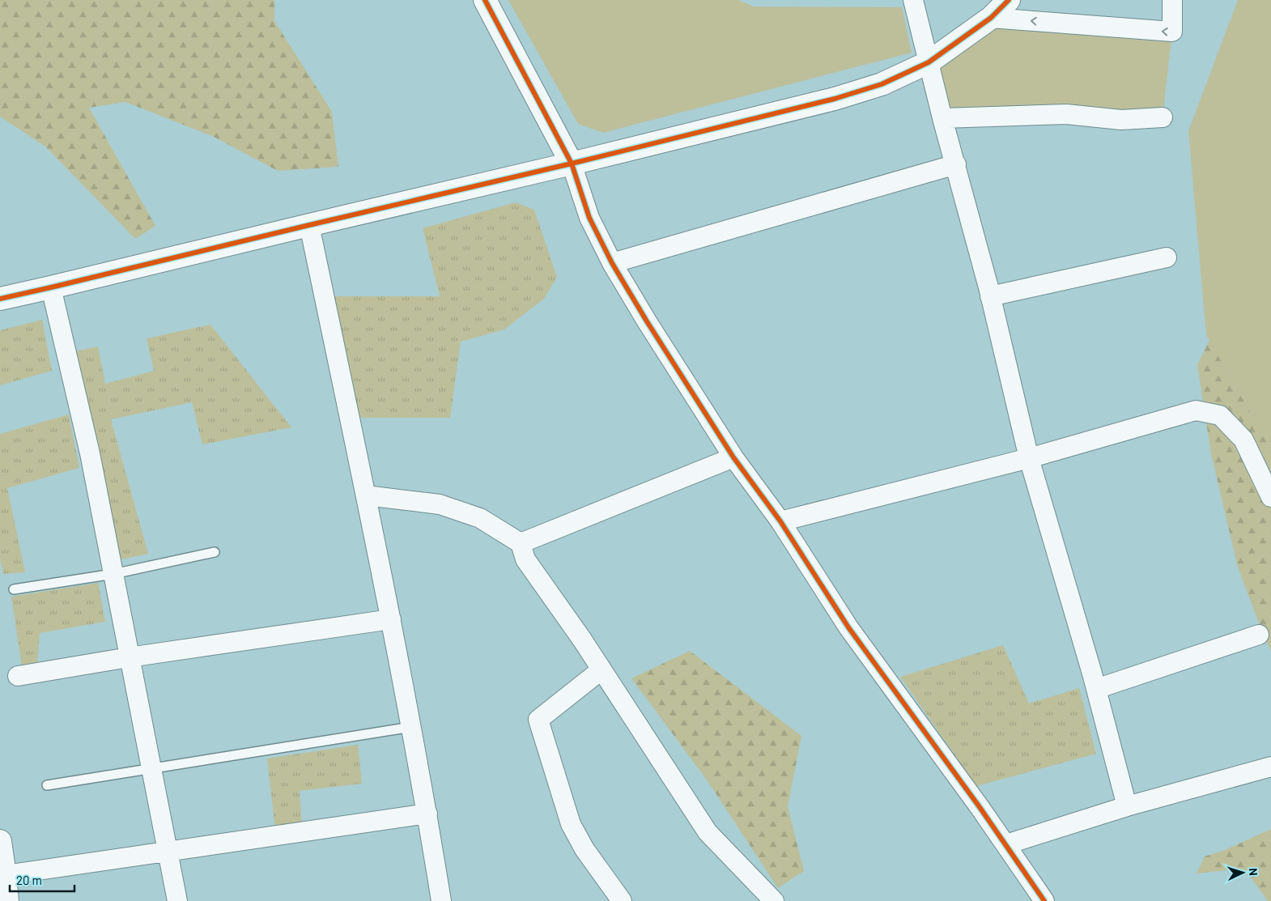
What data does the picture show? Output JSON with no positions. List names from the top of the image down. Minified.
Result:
{"scale_bar":"20 m","north":"right"}
